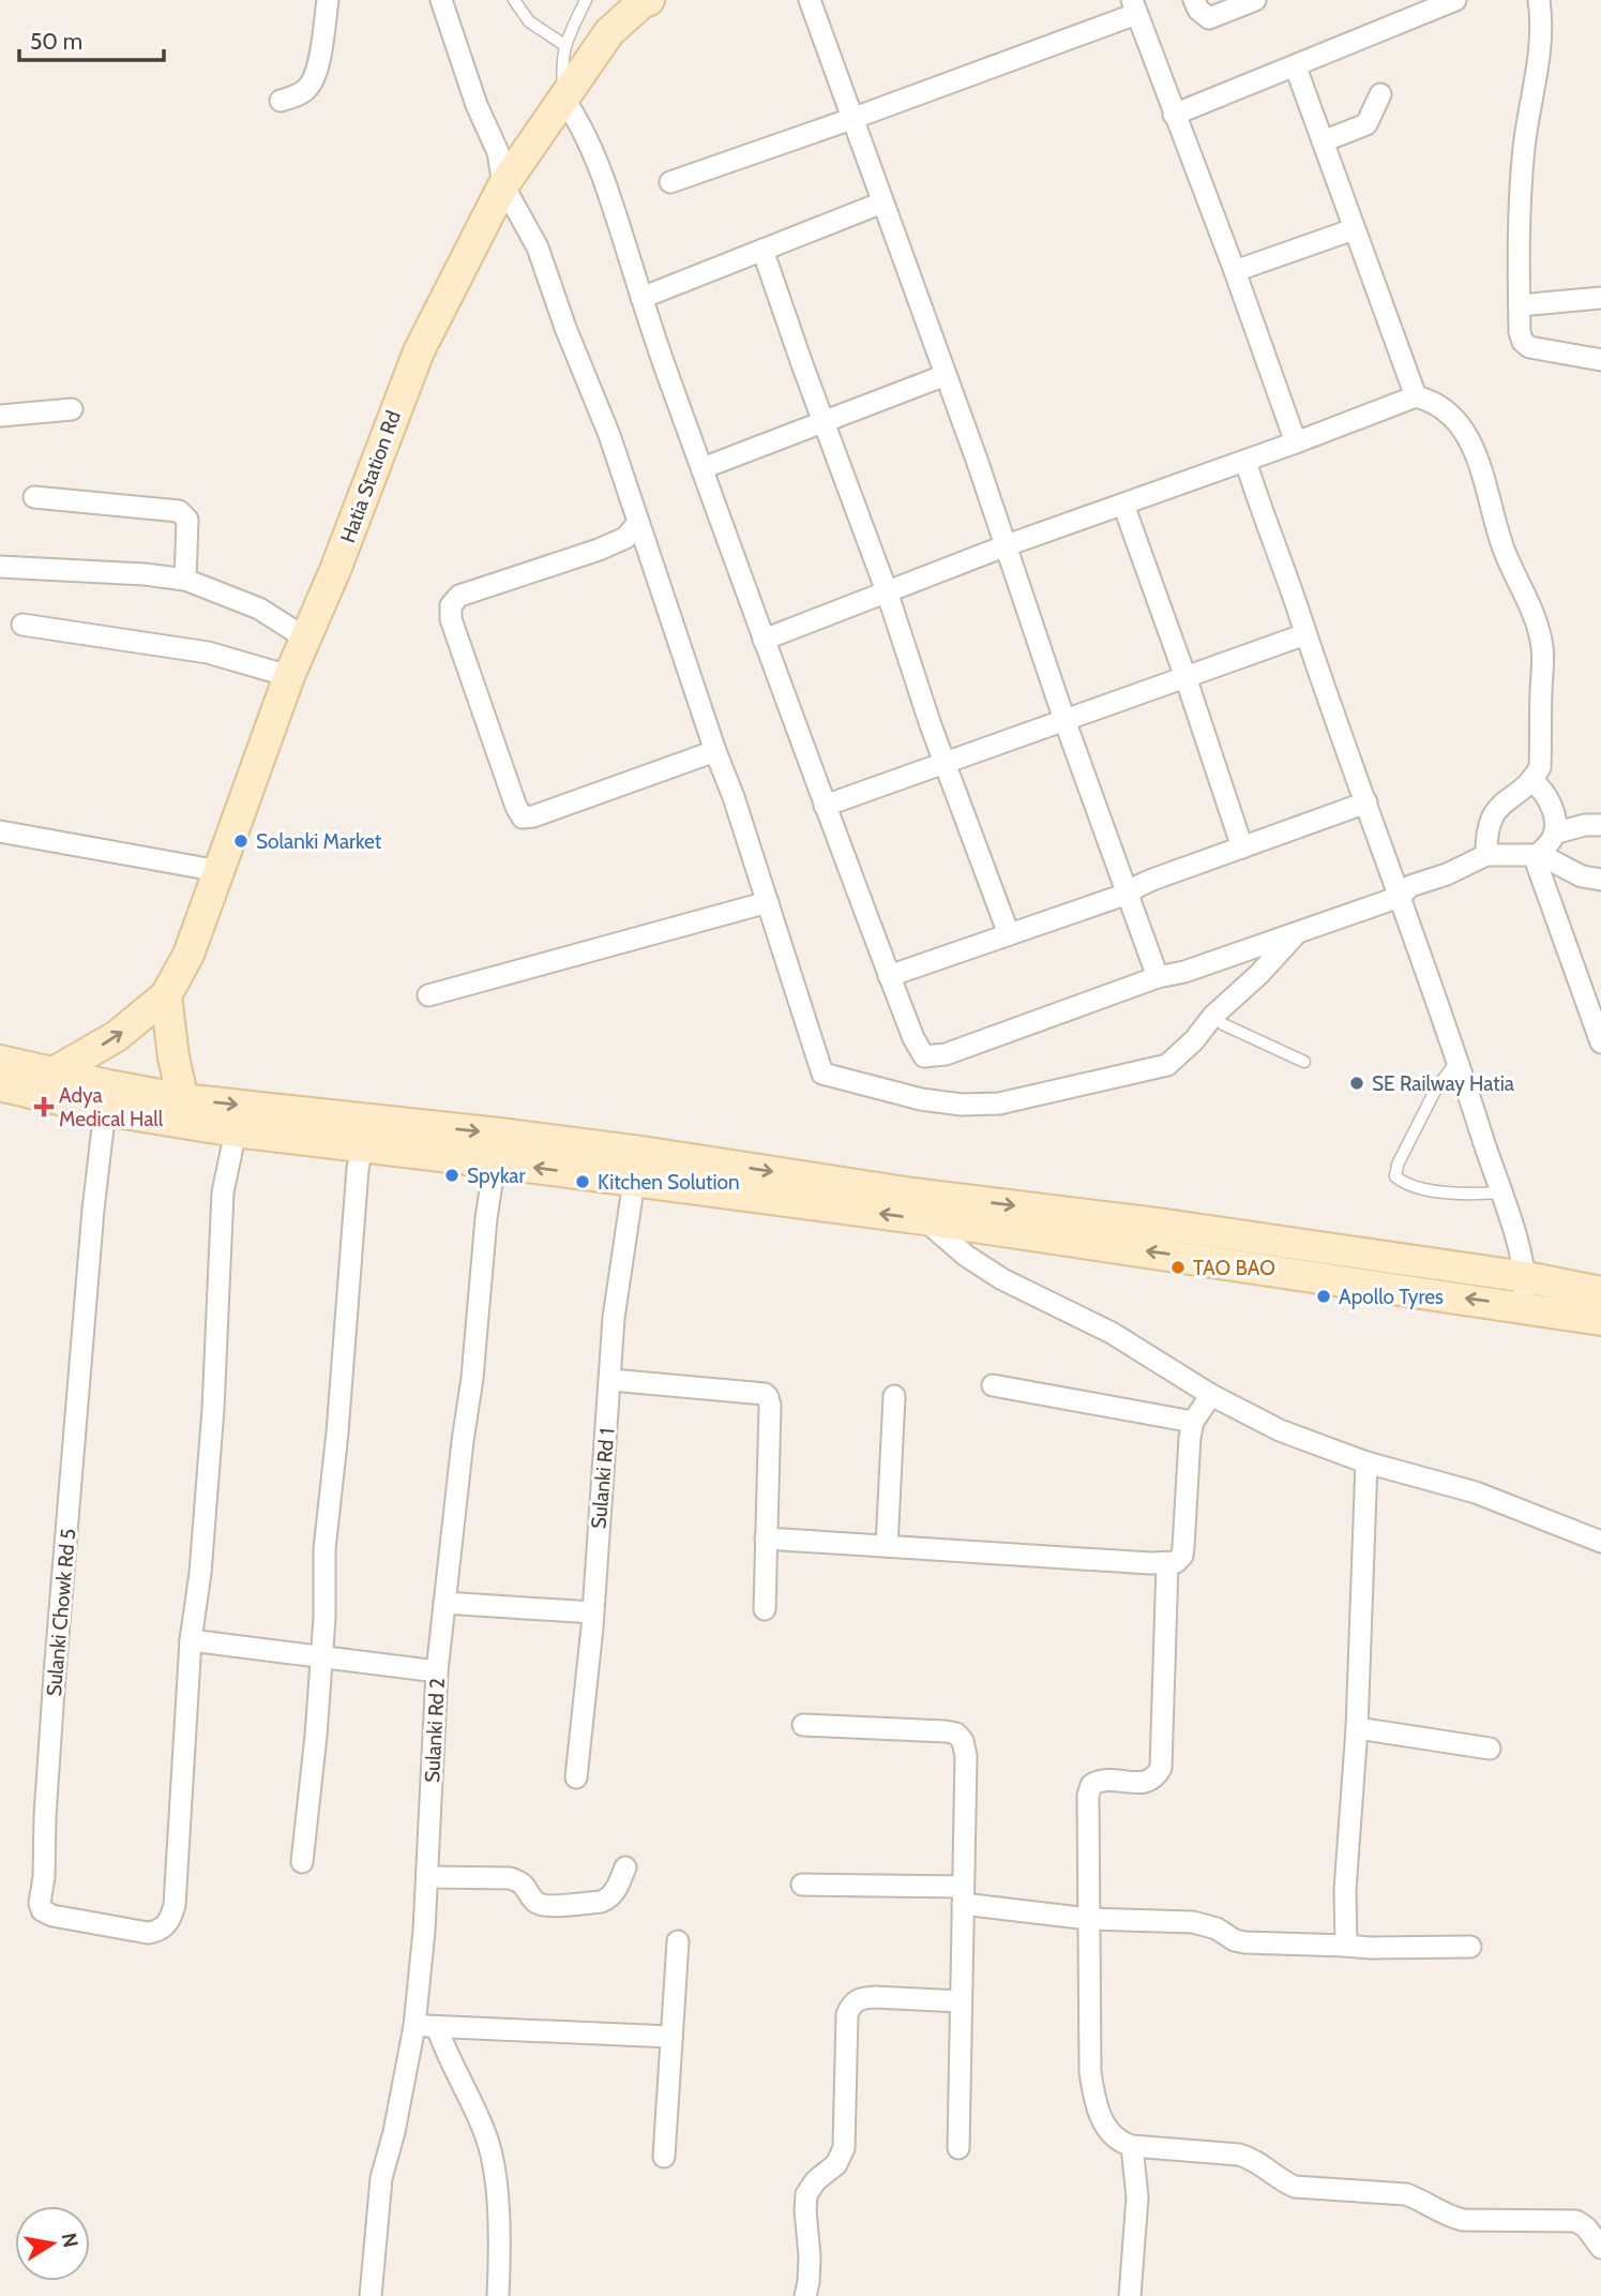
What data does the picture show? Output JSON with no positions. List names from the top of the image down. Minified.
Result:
{"streets":{"main road":["Hatia Station Rd"],"street":["Sulanki Rd 1","Sulanki Chowk Rd 5","Sulanki Rd 2"]},"places":{"other":["Solanki Market","SE Railway Hatia","Spykar","Kitchen Solution","TAO BAO","Apollo Tyres"],"health":["Adya Medical Hall"]},"scale_bar":"50 m","north":"right"}
